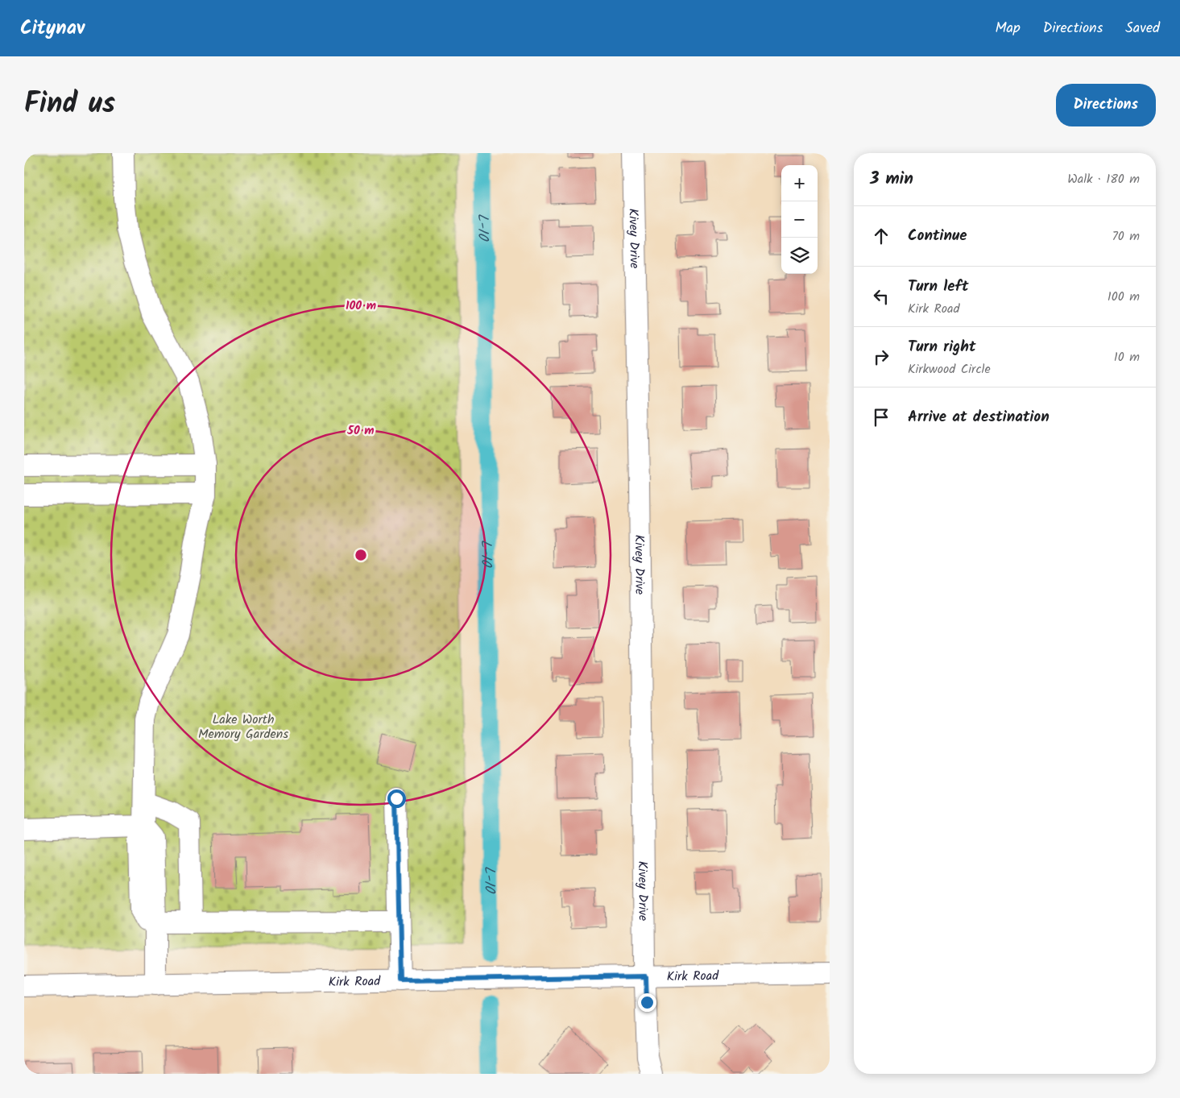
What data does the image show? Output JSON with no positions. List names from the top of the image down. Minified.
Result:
{"streets":{"street":["Kivey Drive","Kirk Road"]},"crossings":[["Kivey Drive","Kirk Road"]],"water":["L-10"],"parks":["Lake Worth Memory Gardens"],"page":{"header":"Citynav","nav":["Map","Directions","Saved"],"title":"Find us","buttons":"Directions","heading":["3 min","Walk · 180 m"],"map_buttons":["+","−"],"list":[["Continue","70 m"],["Turn left","Kirk Road","100 m"],["Turn right","Kirkwood Circle","10 m"],"Arrive at destination"]},"rings":["100 m","50 m"]}
